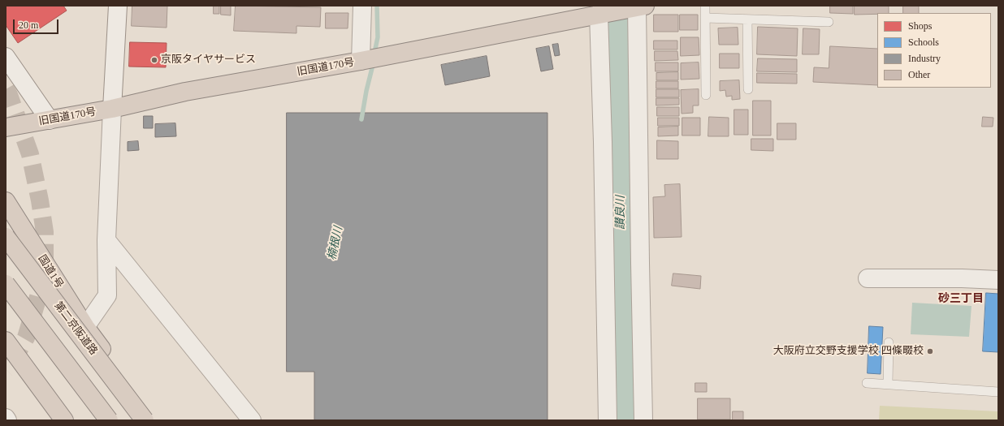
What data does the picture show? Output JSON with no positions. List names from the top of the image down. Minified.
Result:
{"streets":{"highway":["旧国道170号","国道1号","第二京阪道路"]},"districts":["砂三丁目"],"water":["讃良川","楠根川"],"places":["京阪タイヤサービス","大阪府立交野支援学校 四條畷校"],"legend":["Shops","Schools","Industry","Other"],"scale_bar":"20 m"}
